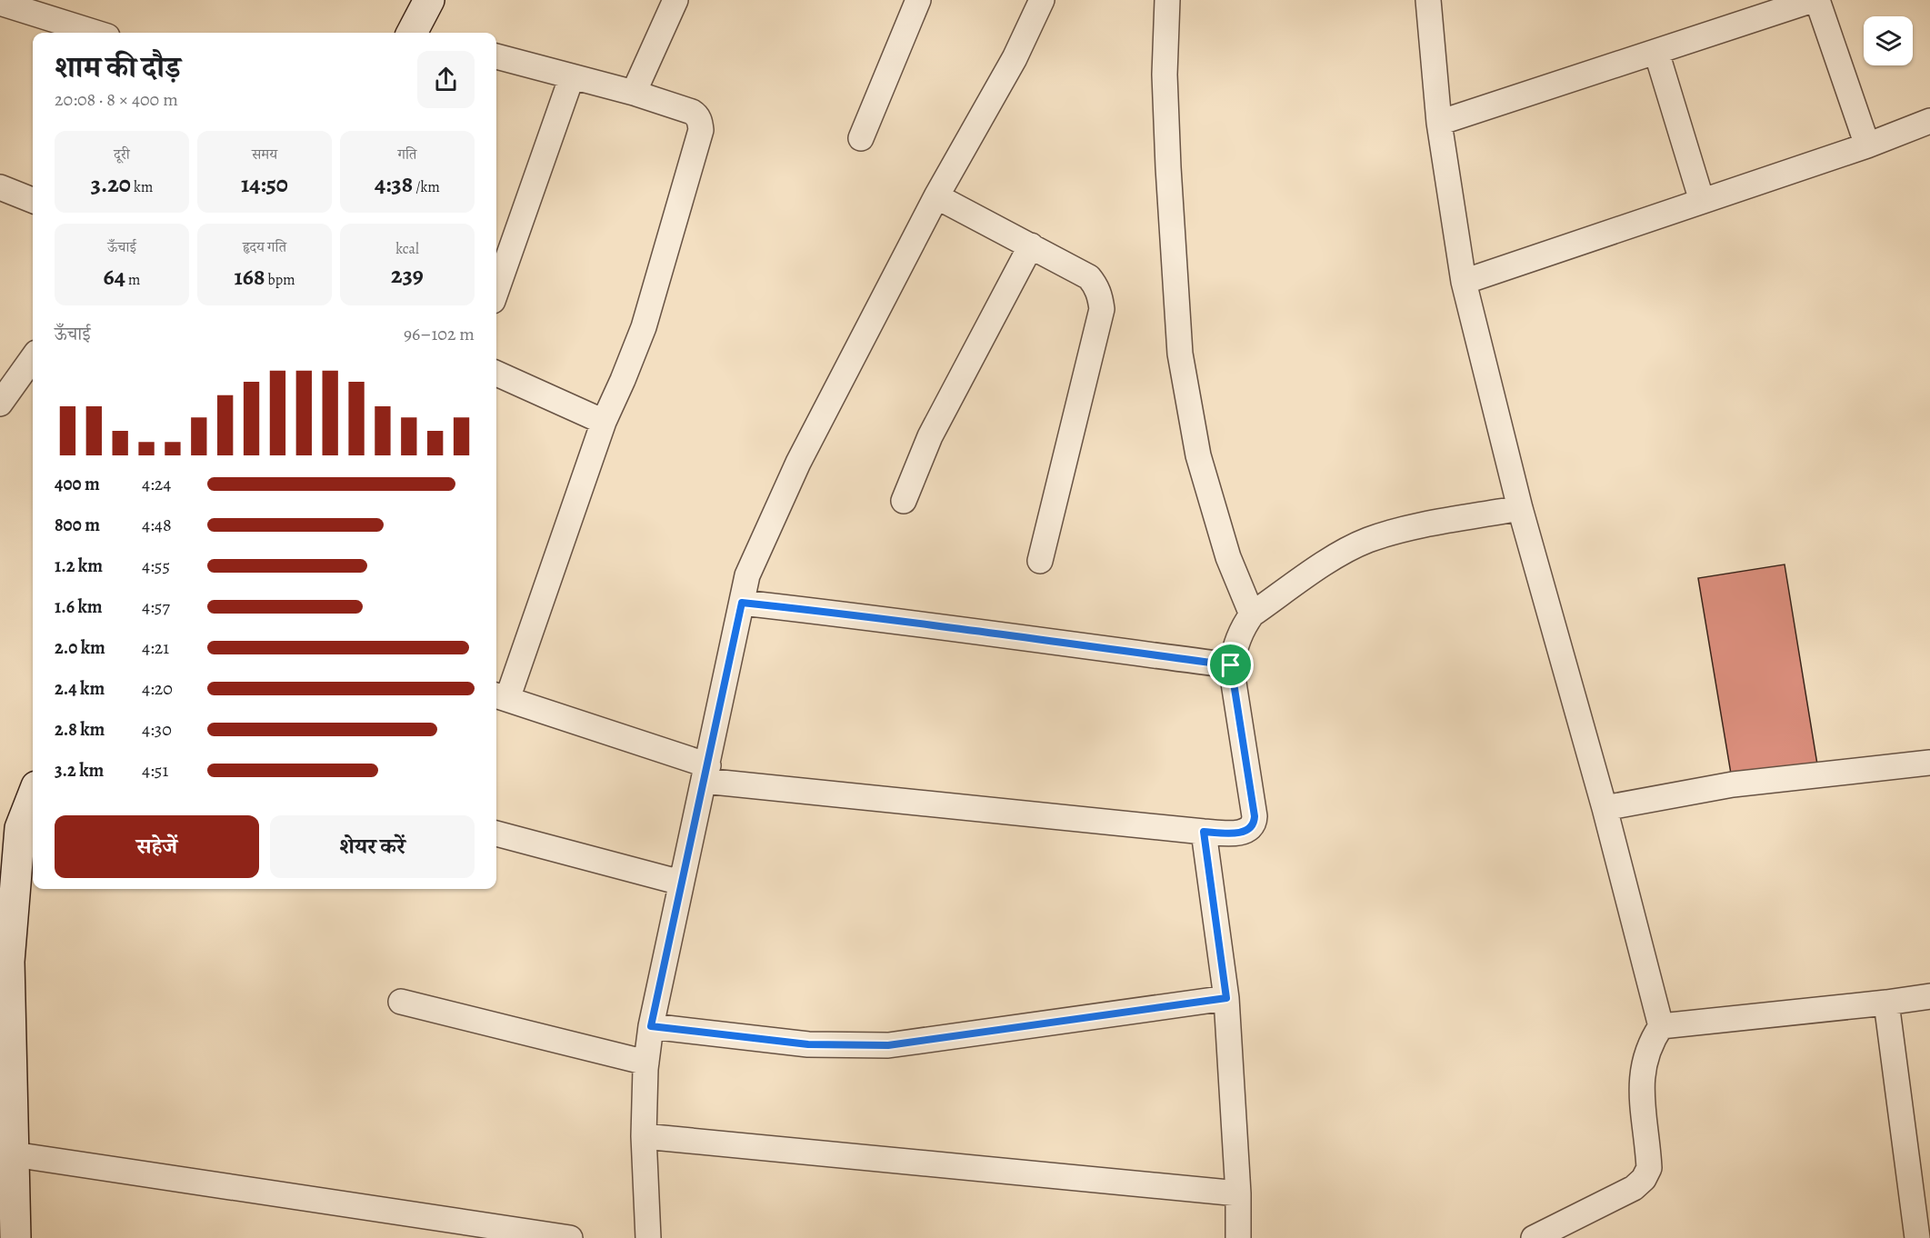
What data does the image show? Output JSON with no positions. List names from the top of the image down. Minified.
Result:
{"page":{"heading":["शाम की दौड़","20:08 · 8 × 400 m"],"stats":[["दूरी","3.20 km"],["समय","14:50"],["गति","4:38 /km"],["ऊँचाई","64 m"],["हृदय गति","168 bpm"],["kcal","239"]],"chart":["ऊँचाई","96–102 m"],"list":[{"name":"400 m","note":"4:24"},{"name":"800 m","note":"4:48"},{"name":"1.2 km","note":"4:55"},{"name":"1.6 km","note":"4:57"},{"name":"2.0 km","note":"4:21"},{"name":"2.4 km","note":"4:20"},{"name":"2.8 km","note":"4:30"},{"name":"3.2 km","note":"4:51"}],"buttons":["सहेजें","शेयर करें"]}}
